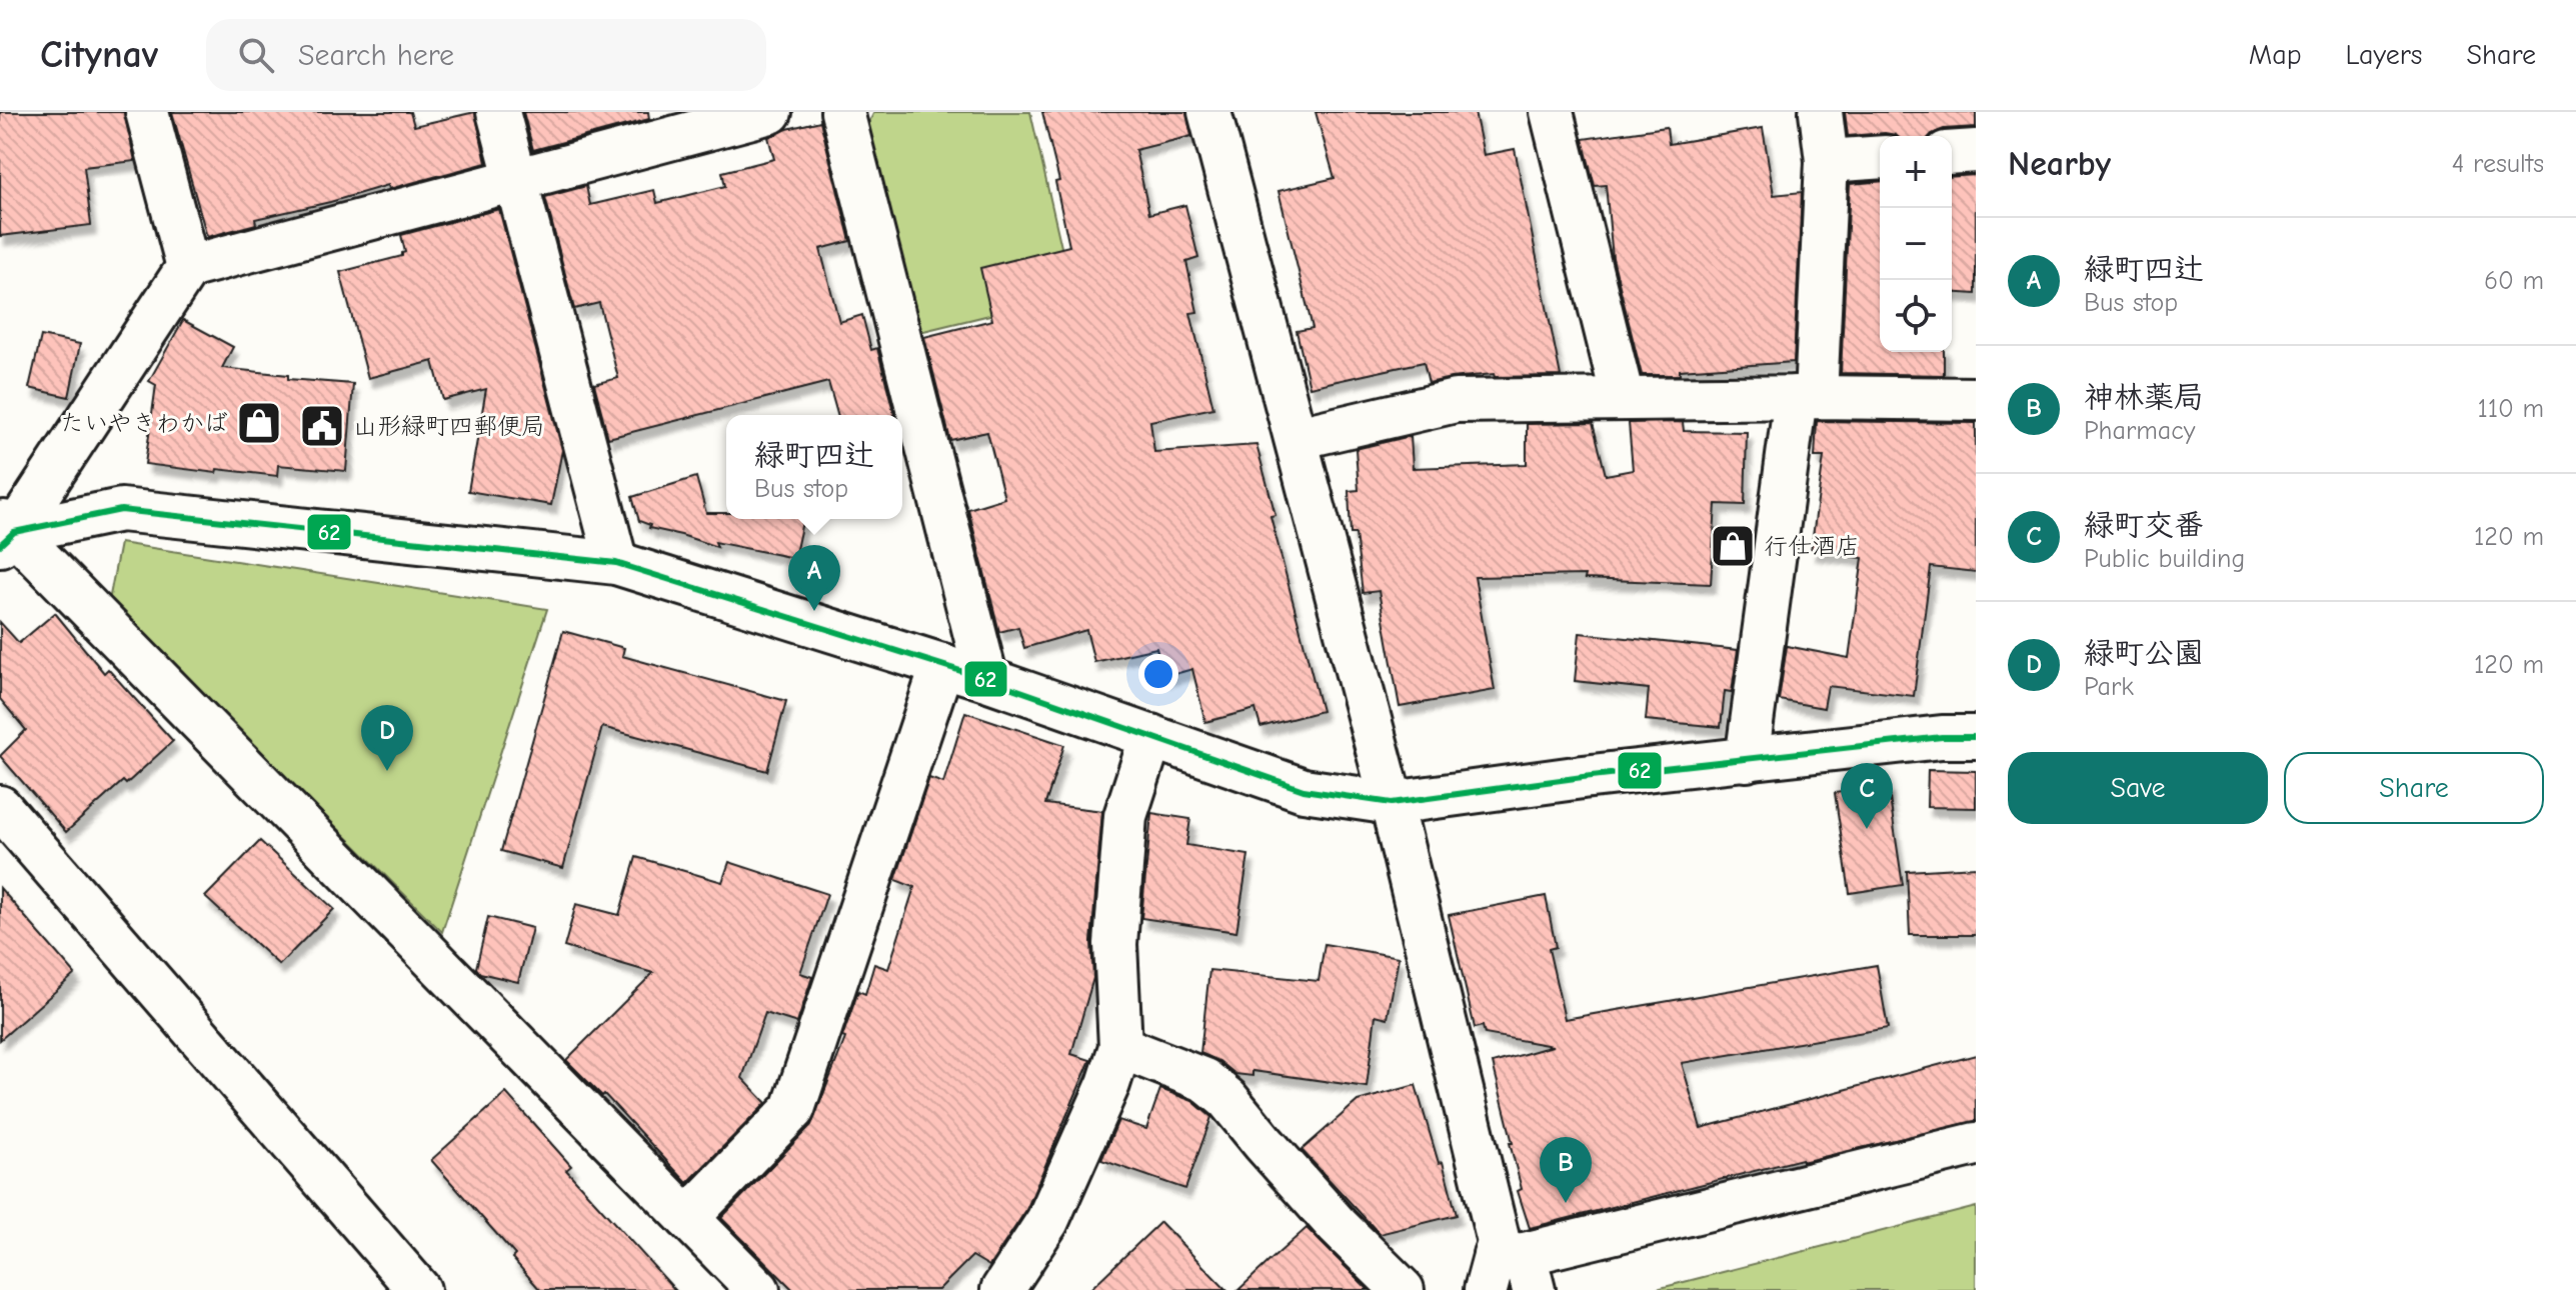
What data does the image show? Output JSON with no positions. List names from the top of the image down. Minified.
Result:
{"places":{"shop":["たいやきわかば","行仕酒店"],"public building":["山形緑町四郵便局"]},"lines":["transit line 62"],"page":{"header":"Citynav","search":"Search here","nav":["Map","Layers","Share"],"heading":["Nearby","4 results"],"map_buttons":["+","−"],"list":[{"mark":"A","name":"緑町四辻","note":"Bus stop","value":"60 m"},{"mark":"B","name":"神林薬局","note":"Pharmacy","value":"110 m"},{"mark":"C","name":"緑町交番","note":"Public building","value":"120 m"},{"mark":"D","name":"緑町公園","note":"Park","value":"120 m"}],"popup":["緑町四辻","Bus stop"],"pins":["A","D","C","B"],"buttons":["Save","Share"]}}
